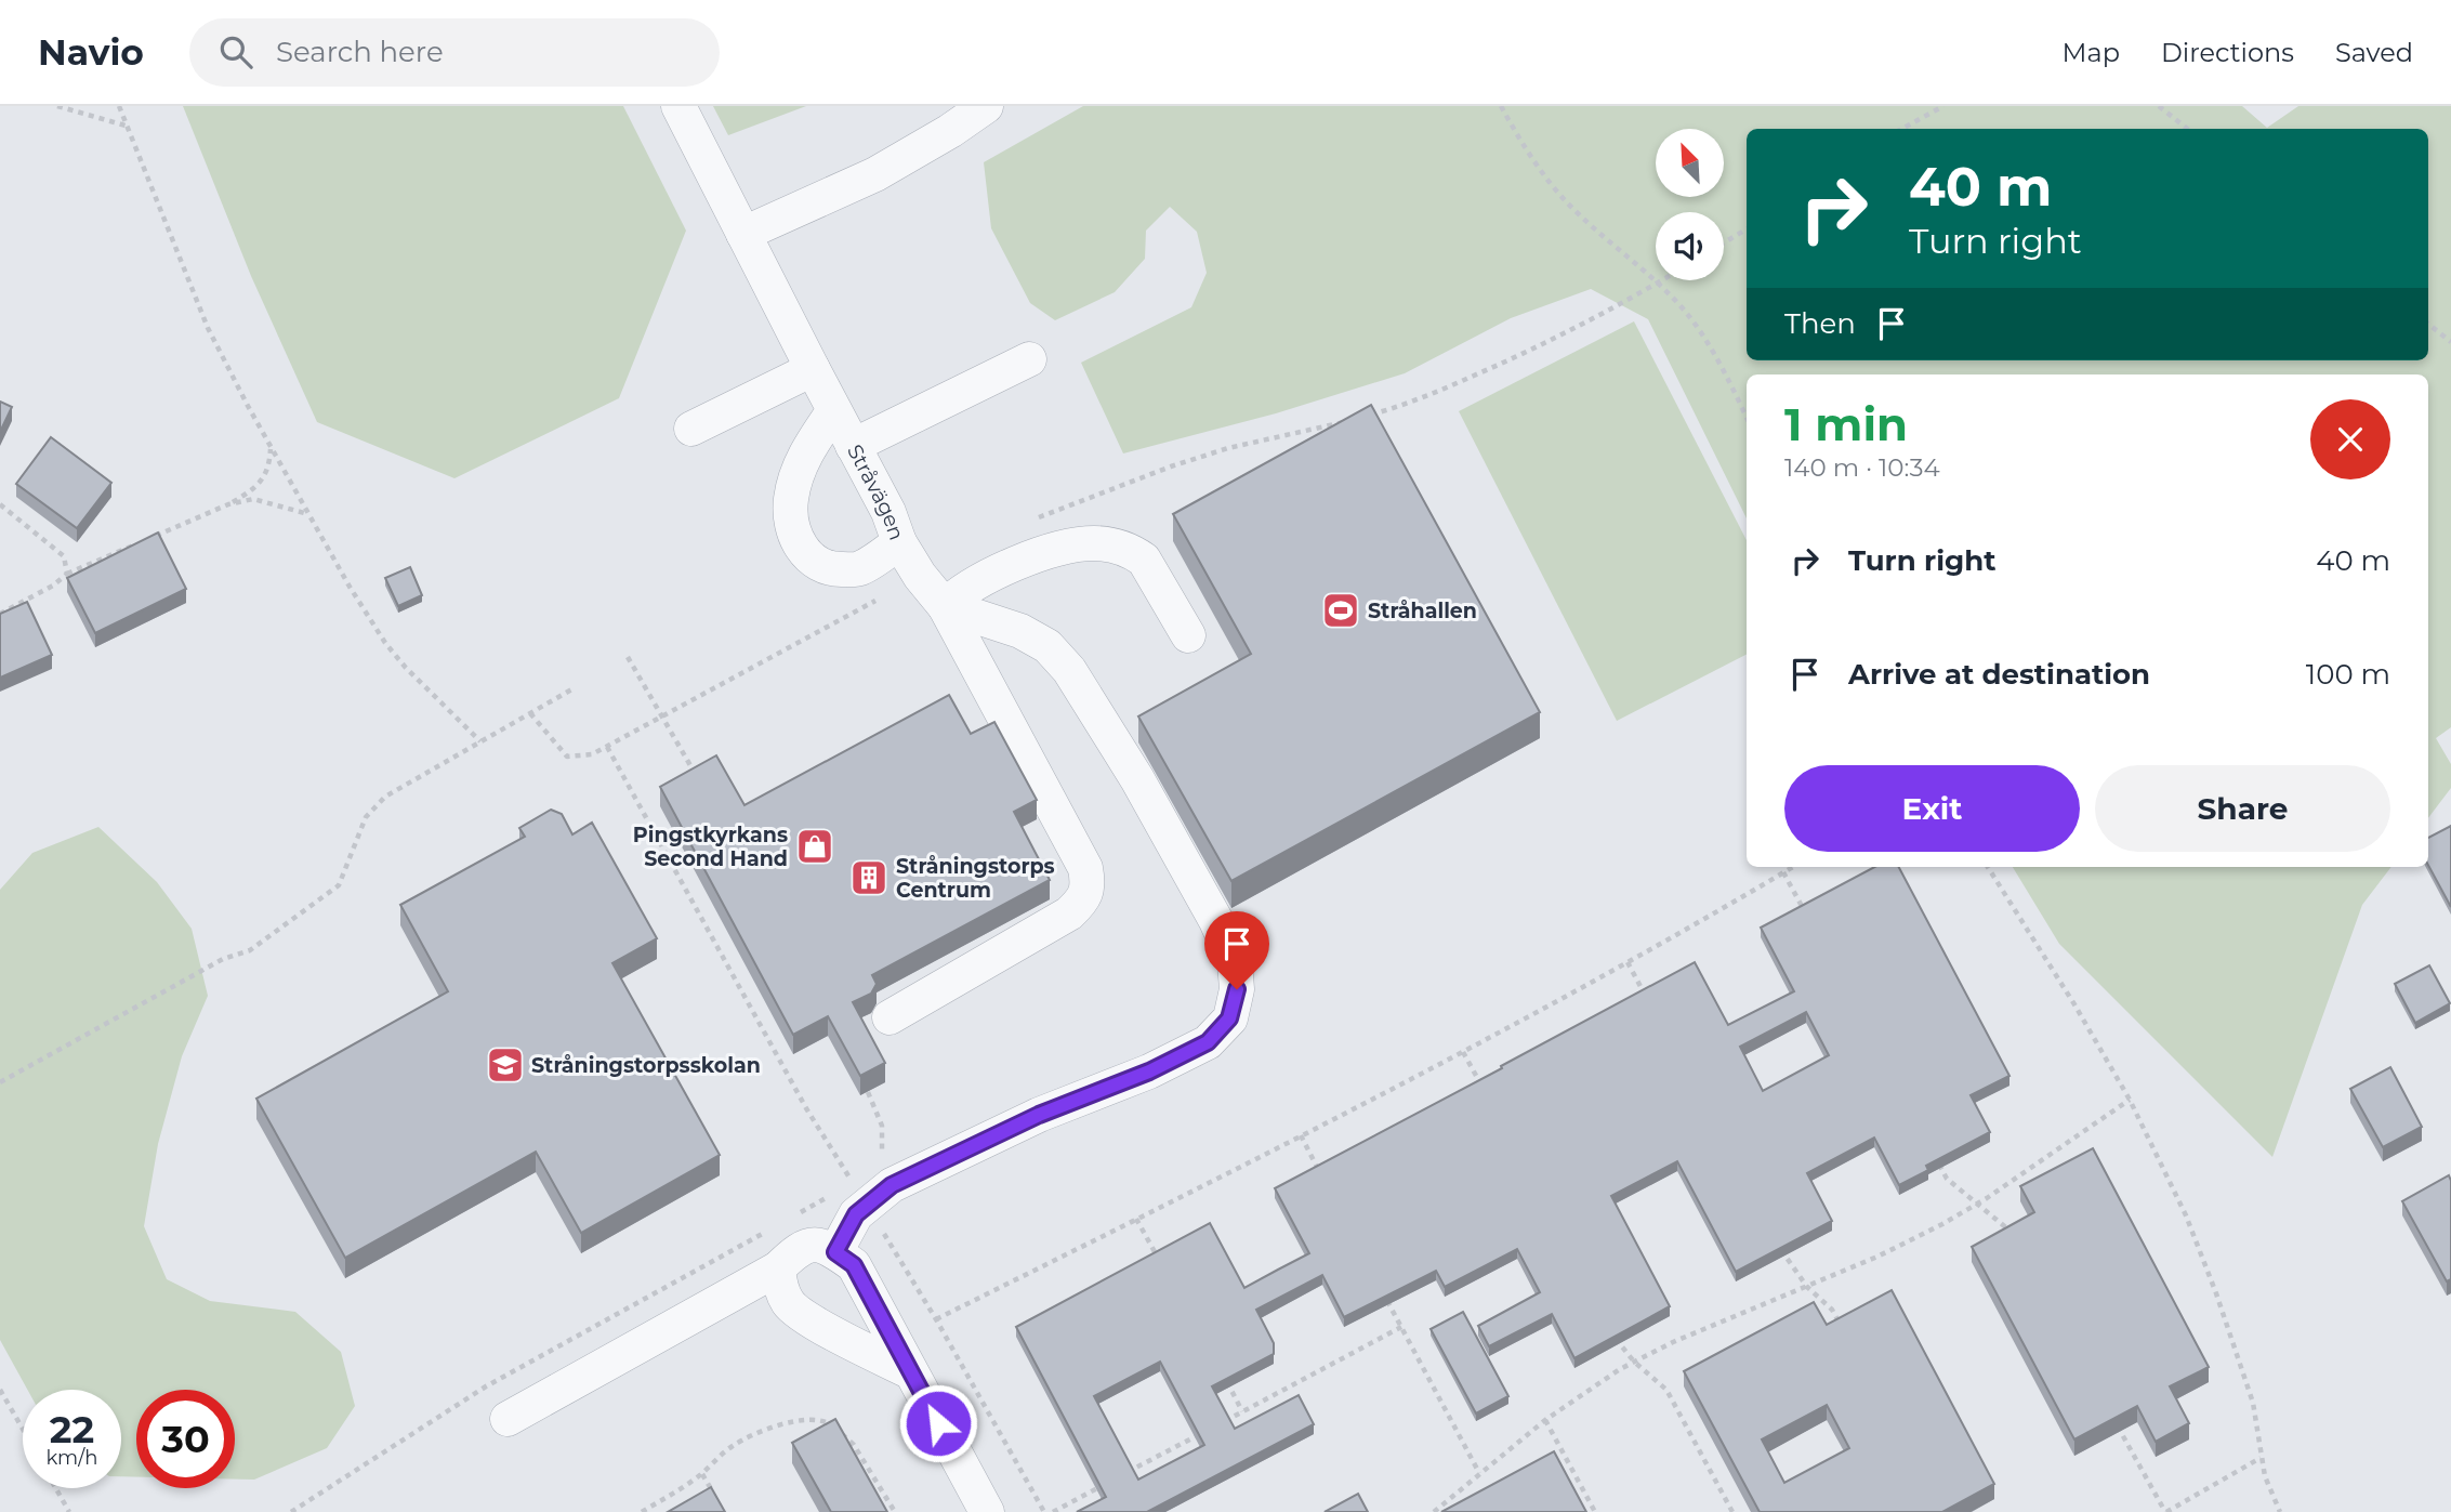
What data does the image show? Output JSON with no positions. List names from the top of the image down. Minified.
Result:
{"streets":{"street":["Stråvägen"]},"places":{"sports":["Stråhallen"],"shop":["Pingstkyrkans Second Hand"],"building":["Stråningstorps Centrum"],"school or university":["Stråningstorpsskolan"]},"north":"top left","page":{"header":"Navio","search":"Search here","nav":["Map","Directions","Saved"],"turn":["40 m","Turn right"],"then":"Then","heading":["1 min","140 m · 10:34"],"list":[{"name":"Turn right","value":"40 m"},{"name":"Arrive at destination","value":"100 m"}],"buttons":["Exit","Share"],"speed":"22 km/h","limit":"30"}}
